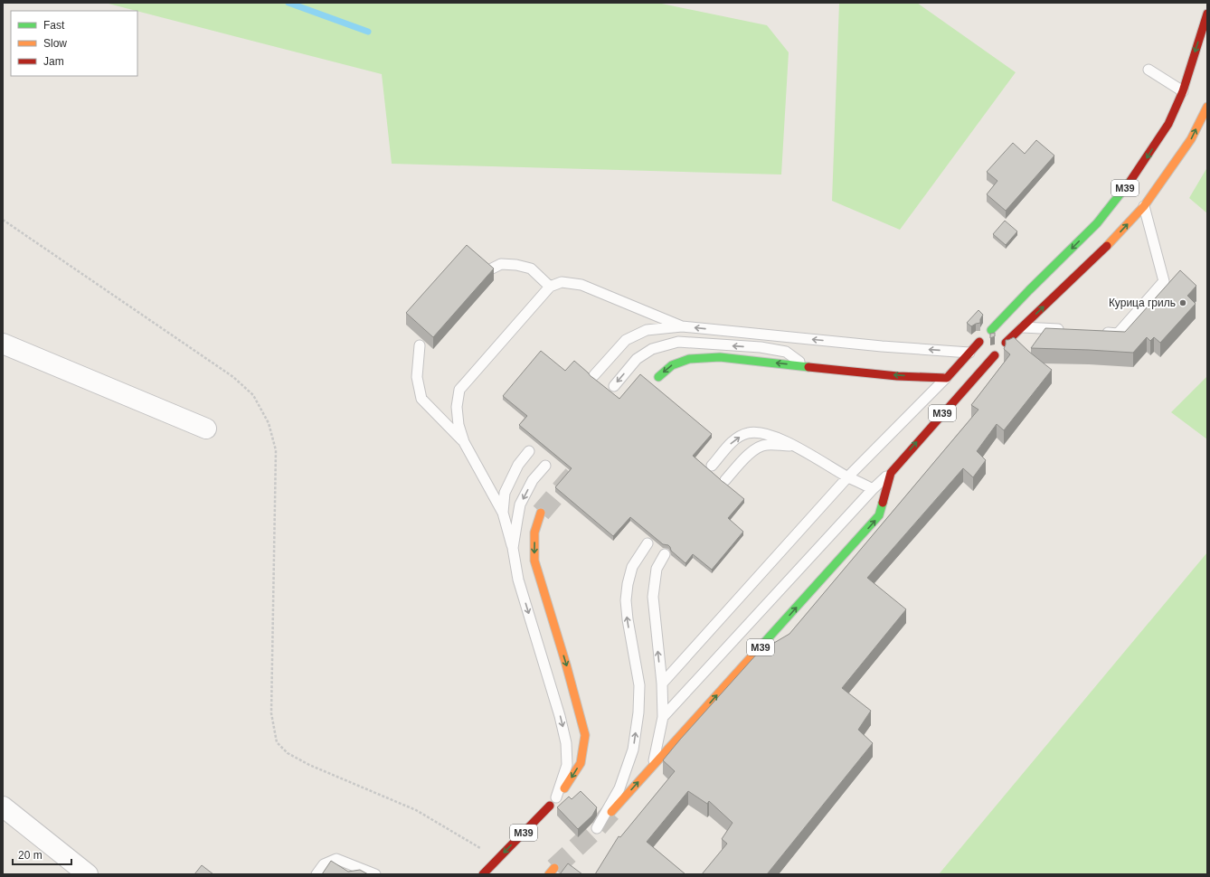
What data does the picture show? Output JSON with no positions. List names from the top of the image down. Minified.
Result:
{"streets":{"highway":["M39"]},"places":["Курица гриль"],"legend":["Fast","Slow","Jam"],"scale_bar":"20 m"}
